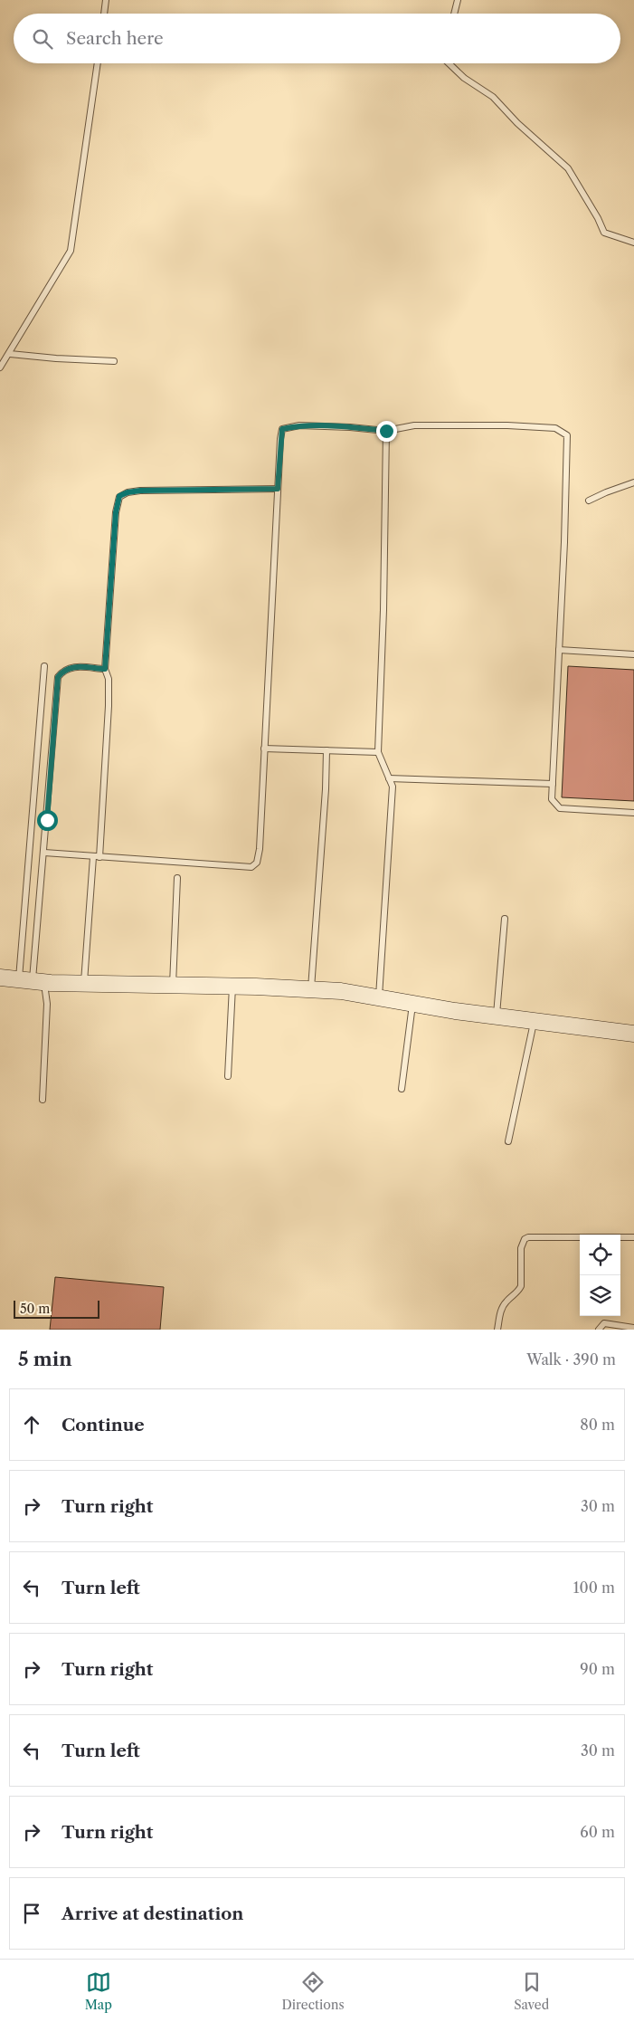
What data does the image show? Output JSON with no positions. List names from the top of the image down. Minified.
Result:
{"scale_bar":"50 m","page":{"search":"Search here","scale":"50 m","heading":["5 min","Walk · 390 m"],"list":[["Continue","80 m"],["Turn right","30 m"],["Turn left","100 m"],["Turn right","90 m"],["Turn left","30 m"],["Turn right","60 m"],"Arrive at destination"],"nav":["Map","Directions","Saved"]}}
